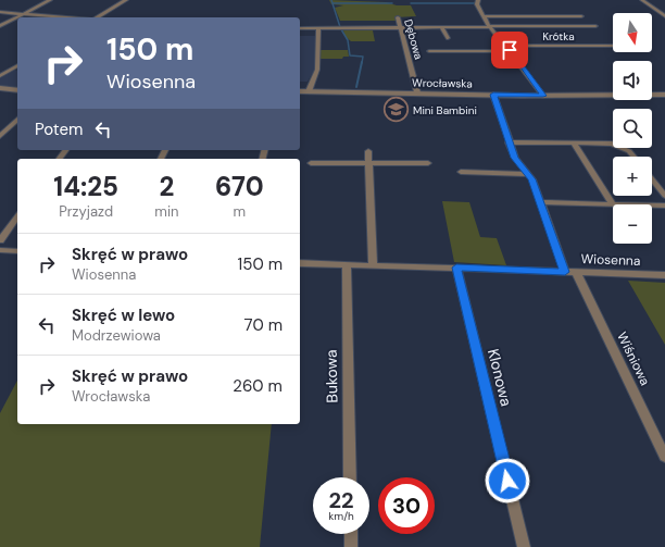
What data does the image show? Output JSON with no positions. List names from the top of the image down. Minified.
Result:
{"streets":{"street":["Krótka","Dębowa","Wrocławska","Wiosenna","Wiśniowa","Bukowa","Klonowa"]},"crossings":[["Dębowa","Wrocławska"],["Wiosenna","Wiśniowa"],["Wiosenna","Bukowa"],["Wiosenna","Klonowa"]],"places":{"school or university":["Mini Bambini"]},"north":"bottom","page":{"map_buttons":["+","−"],"turn":["150 m","Wiosenna"],"then":"Potem","eta":["14:25","Przyjazd","2","min","670","m"],"list":[{"name":"Skręć w prawo","note":"Wiosenna","value":"150 m"},{"name":"Skręć w lewo","note":"Modrzewiowa","value":"70 m"},{"name":"Skręć w prawo","note":"Wrocławska","value":"260 m"}],"speed":"22 km/h","limit":"30"}}
